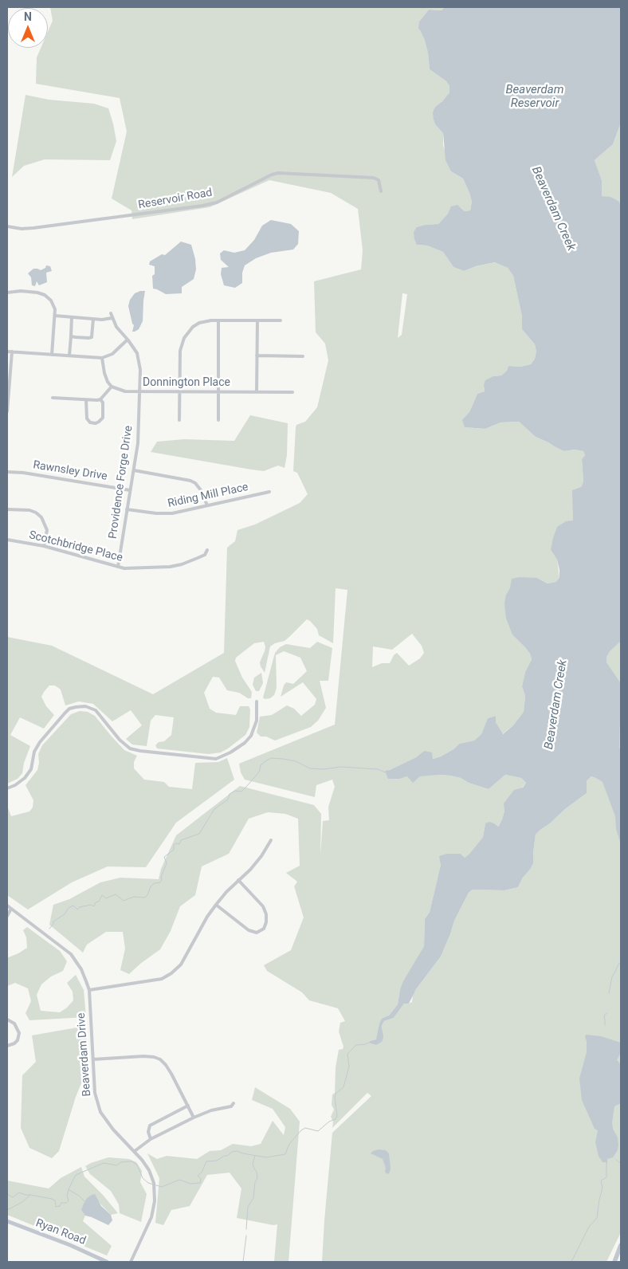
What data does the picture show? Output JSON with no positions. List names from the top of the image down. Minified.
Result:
{"streets":{"main road":["Ryan Road"],"street":["Reservoir Road","Donnington Place","Rawnsley Drive","Providence Forge Drive","Riding Mill Place","Scotchbridge Place","Beaverdam Drive"]},"crossings":[["Donnington Place","Providence Forge Drive"],["Rawnsley Drive","Providence Forge Drive"],["Providence Forge Drive","Riding Mill Place"],["Providence Forge Drive","Scotchbridge Place"]],"water":["Beaverdam Reservoir","Beaverdam Creek"],"north":"top"}
